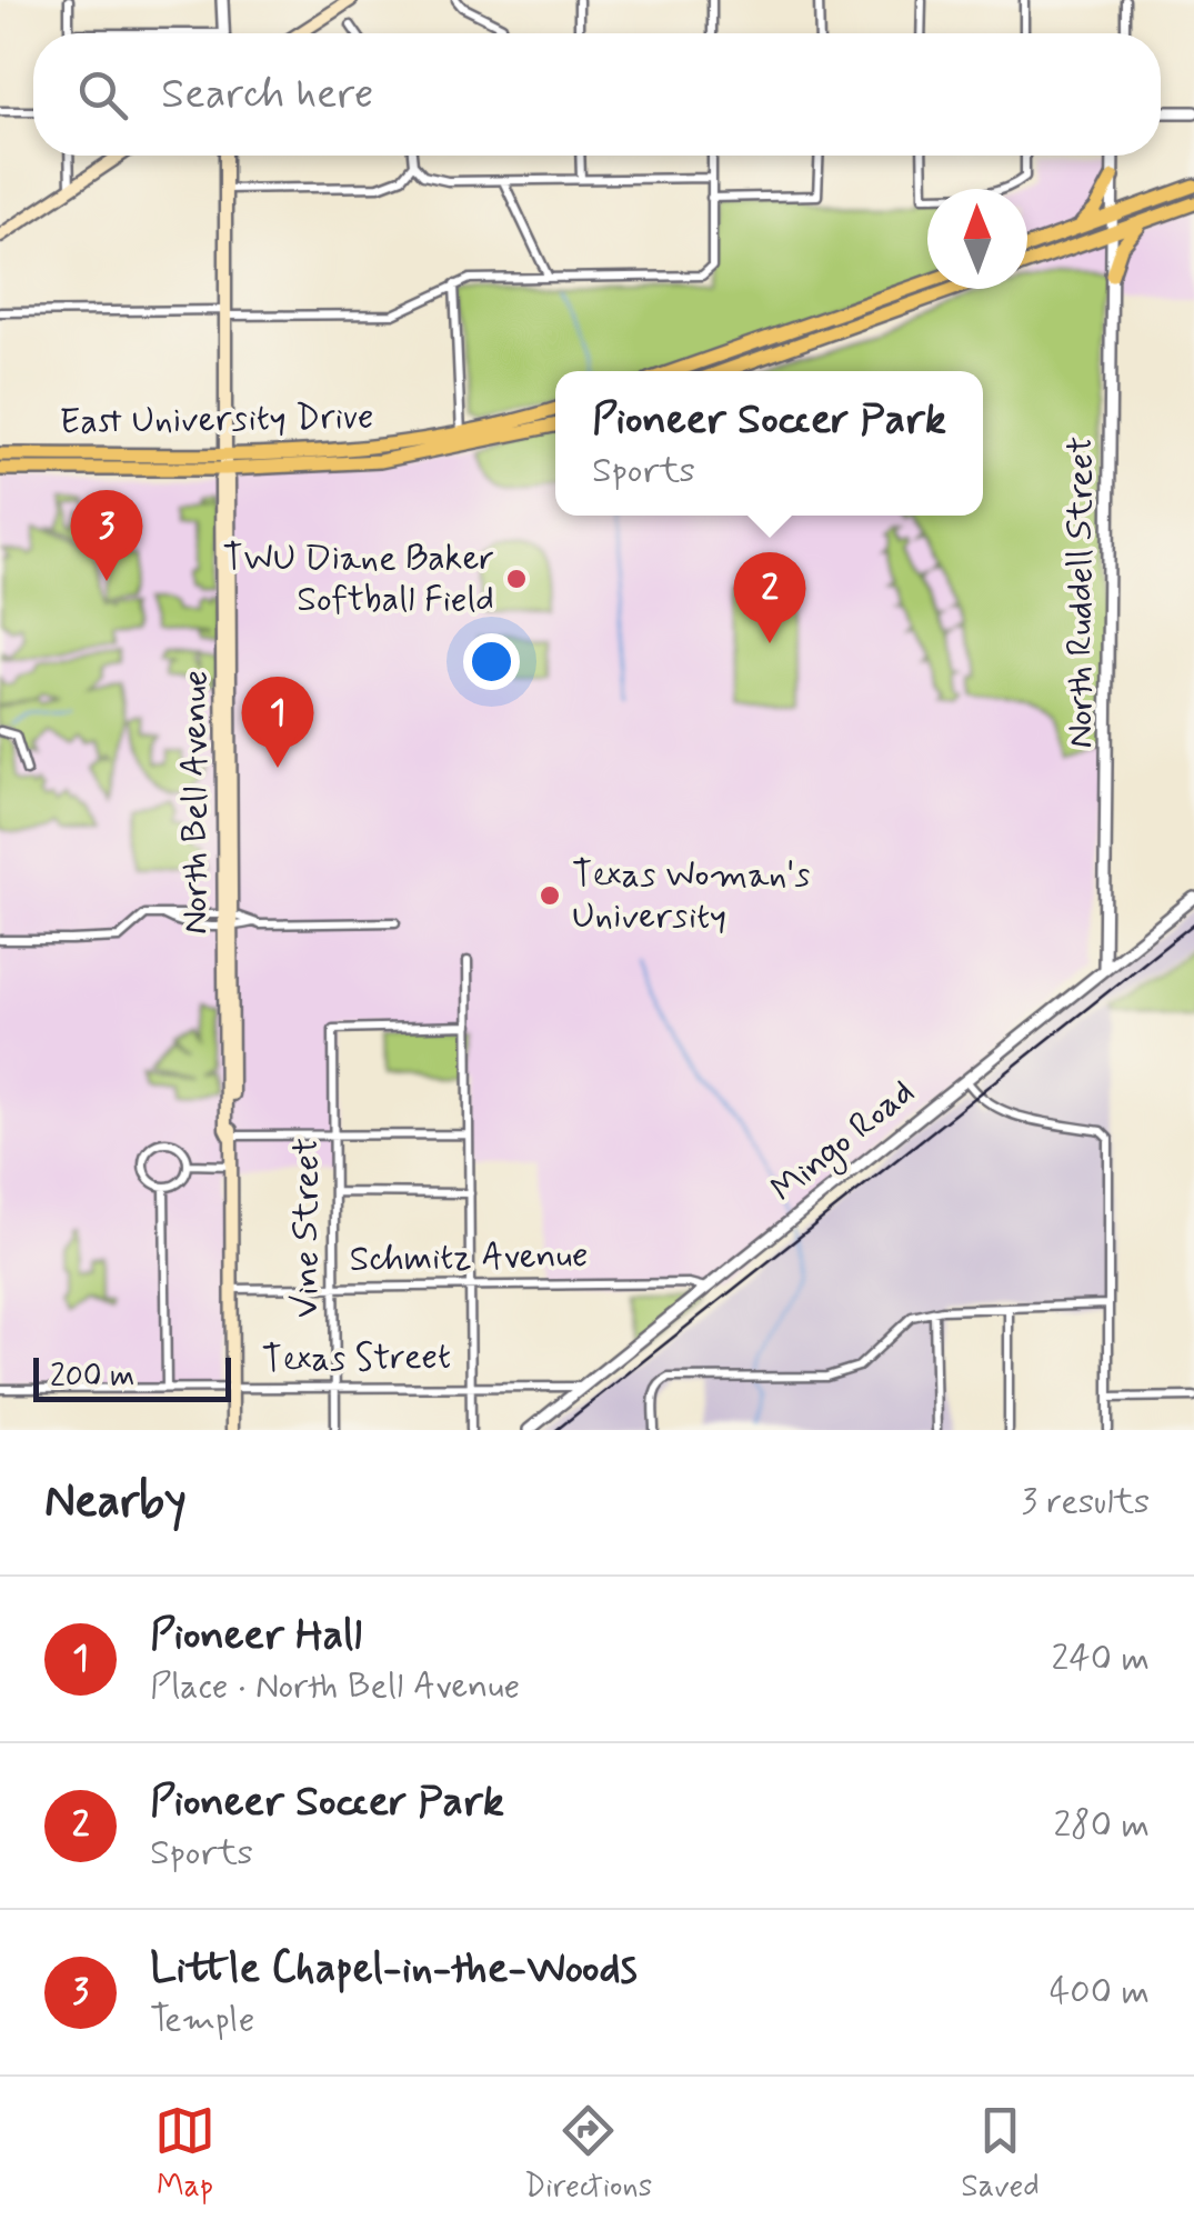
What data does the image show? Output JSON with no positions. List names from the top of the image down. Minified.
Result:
{"streets":{"main road":["East University Drive","North Bell Avenue"],"street":["North Ruddell Street","Mingo Road","Vine Street","Schmitz Avenue","Texas Street"]},"crossings":[["East University Drive","North Bell Avenue"],["North Ruddell Street","Mingo Road"],["North Bell Avenue","Schmitz Avenue"],["North Bell Avenue","Texas Street"],["Mingo Road","Schmitz Avenue"],["Mingo Road","Texas Street"],["Vine Street","Schmitz Avenue"],["Vine Street","Texas Street"]],"places":["TWU Diane Baker Softball Field","Texas Woman's University"],"scale_bar":"200 m","north":"top","page":{"search":"Search here","popup":["Pioneer Soccer Park","Sports"],"pins":["3","2","1"],"scale":"200 m","heading":["Nearby","3 results"],"list":[{"mark":"1","name":"Pioneer Hall","note":"Place · North Bell Avenue","value":"240 m"},{"mark":"2","name":"Pioneer Soccer Park","note":"Sports","value":"280 m"},{"mark":"3","name":"Little Chapel-in-the-Woods","note":"Temple","value":"400 m"}],"nav":["Map","Directions","Saved"]}}
